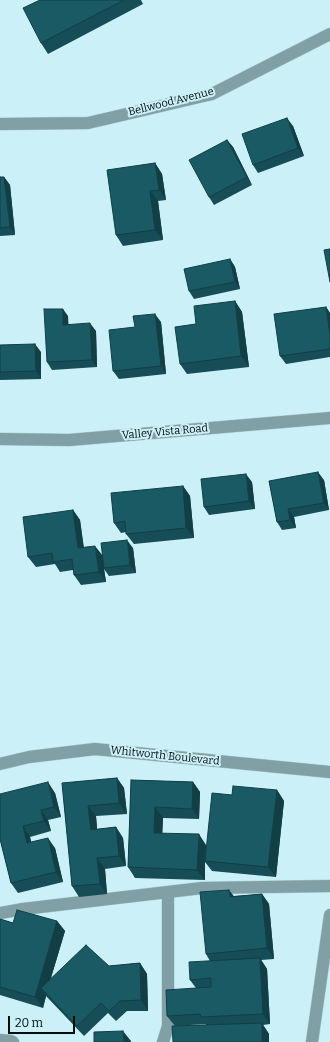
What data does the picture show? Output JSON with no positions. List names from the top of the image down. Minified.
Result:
{"streets":{"street":["Bellwood Avenue","Valley Vista Road","Whitworth Boulevard"]},"scale_bar":"20 m"}
